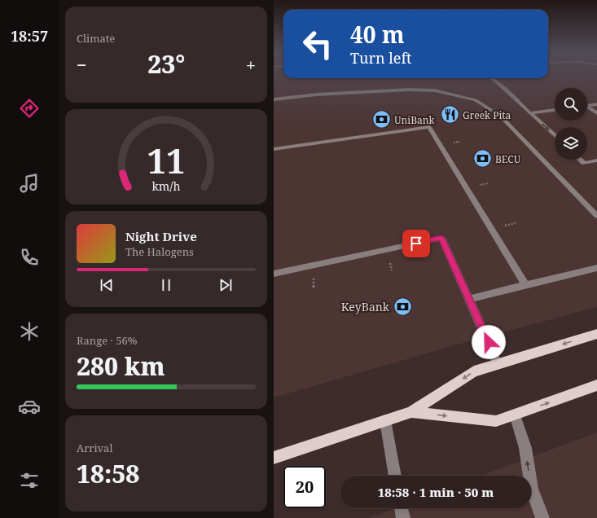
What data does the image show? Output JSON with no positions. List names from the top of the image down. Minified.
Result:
{"places":{"restaurant":["Greek Pita"],"bank":["UniBank","BECU","KeyBank"]},"page":{"tabs":"18:57","tile":["Climate",["Range · 56%","280 km"],["Arrival","18:58"]],"turn":["40 m","Turn left"],"heat":["−","23°","+"],"song":["Night Drive","The Halogens"],"limit":"20","trip":"18:58 · 1 min · 50 m","gauge":["11","km/h"]}}
